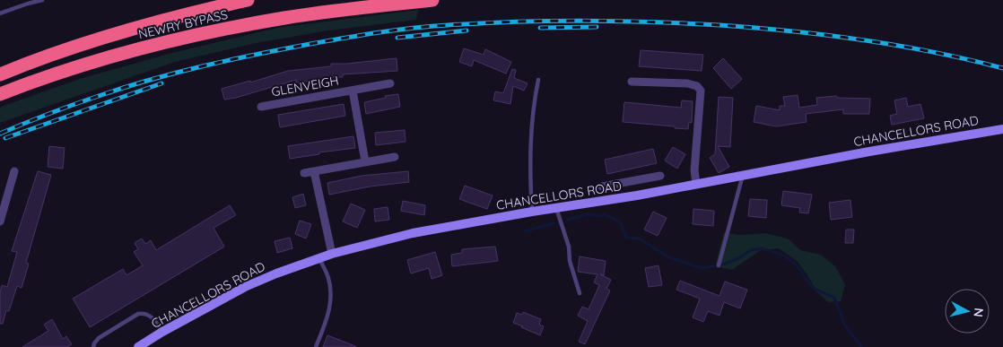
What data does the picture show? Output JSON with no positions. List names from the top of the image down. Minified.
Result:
{"streets":{"highway":["NEWRY BYPASS"],"street":["GLENVEIGH","CHANCELLORS ROAD"]},"north":"right"}
